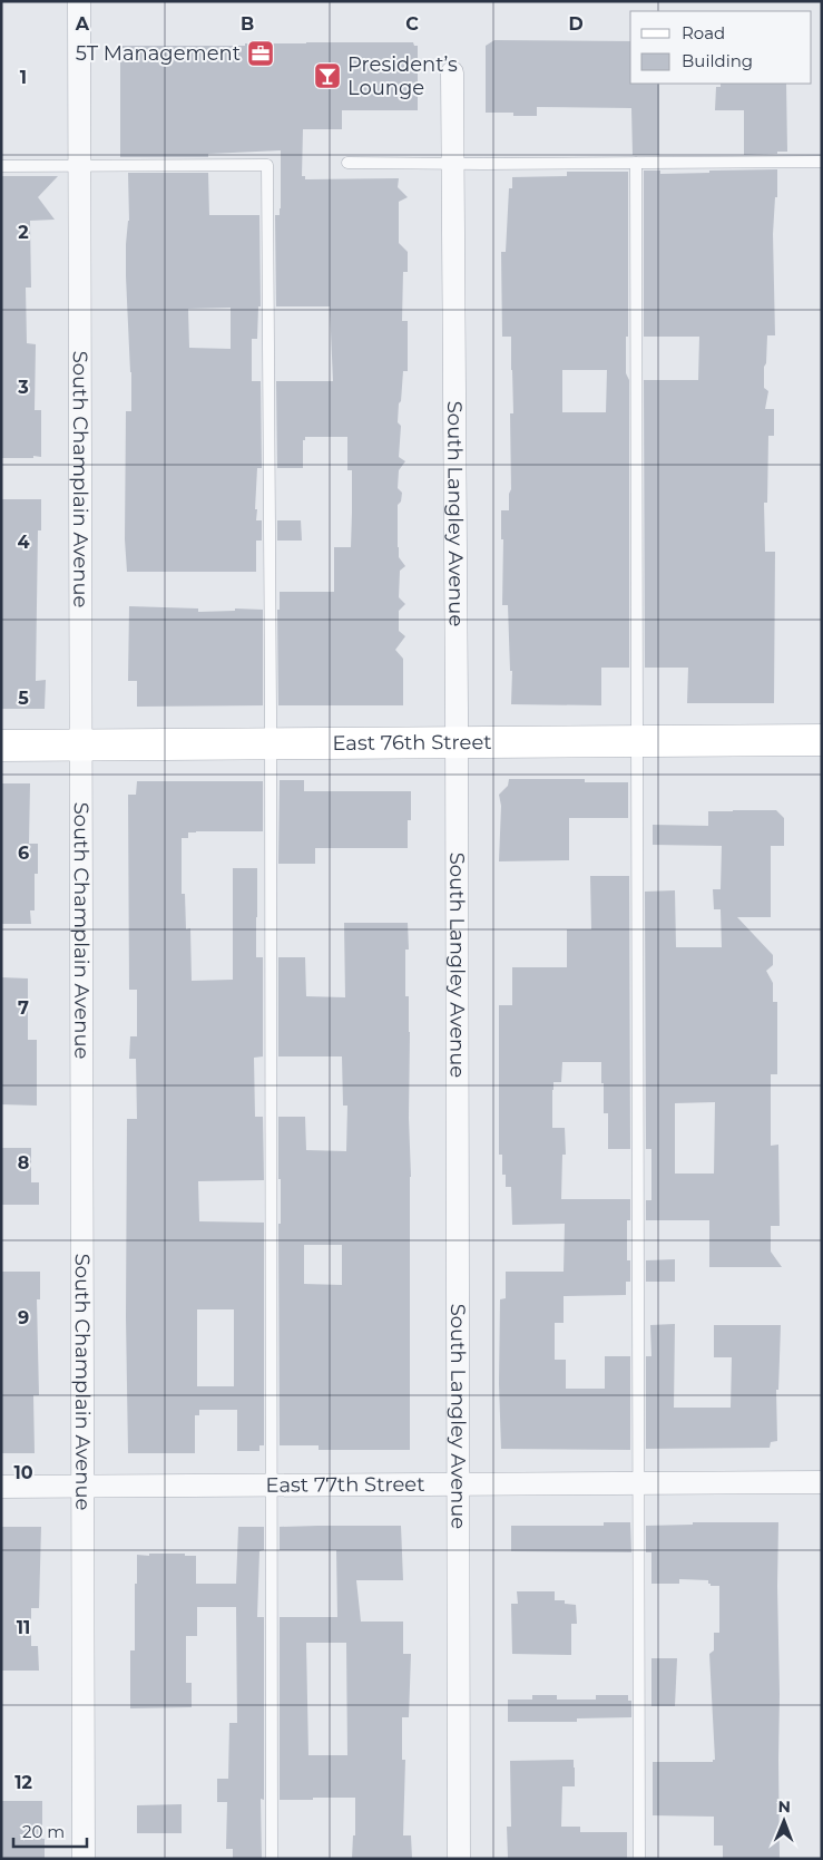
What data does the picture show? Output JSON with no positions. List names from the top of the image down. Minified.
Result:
{"streets":{"street":["South Champlain Avenue","South Langley Avenue","East 76th Street","East 77th Street"]},"crossings":[["South Champlain Avenue","East 76th Street"],["South Champlain Avenue","East 77th Street"],["South Langley Avenue","East 76th Street"],["South Langley Avenue","East 77th Street"]],"places":{"office":["5T Management"],"bar":["President’s Lounge"]},"legend":["Road","Building"],"scale_bar":"20 m","north":"top","grid":{"columns":["A","B","C","D"],"rows":["1","2","3","4","5","6","7","8","9","10","11","12"]}}
